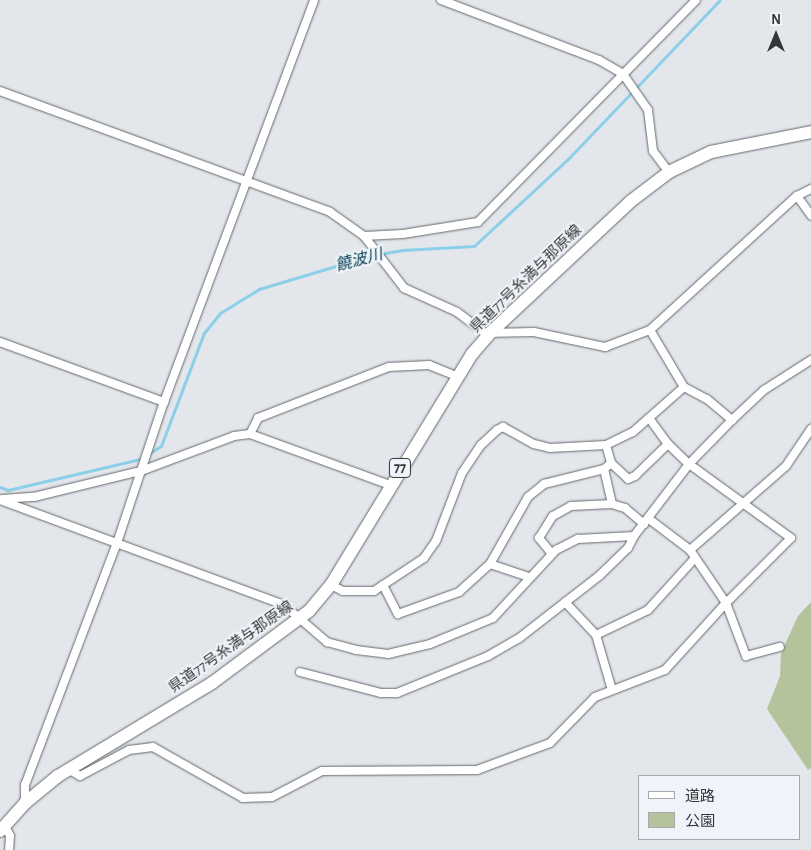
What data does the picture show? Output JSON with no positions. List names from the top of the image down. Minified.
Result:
{"streets":{"main road":["県道77号糸満与那原線","77"]},"water":["饒波川"],"legend":["道路","公園"],"north":"top"}
